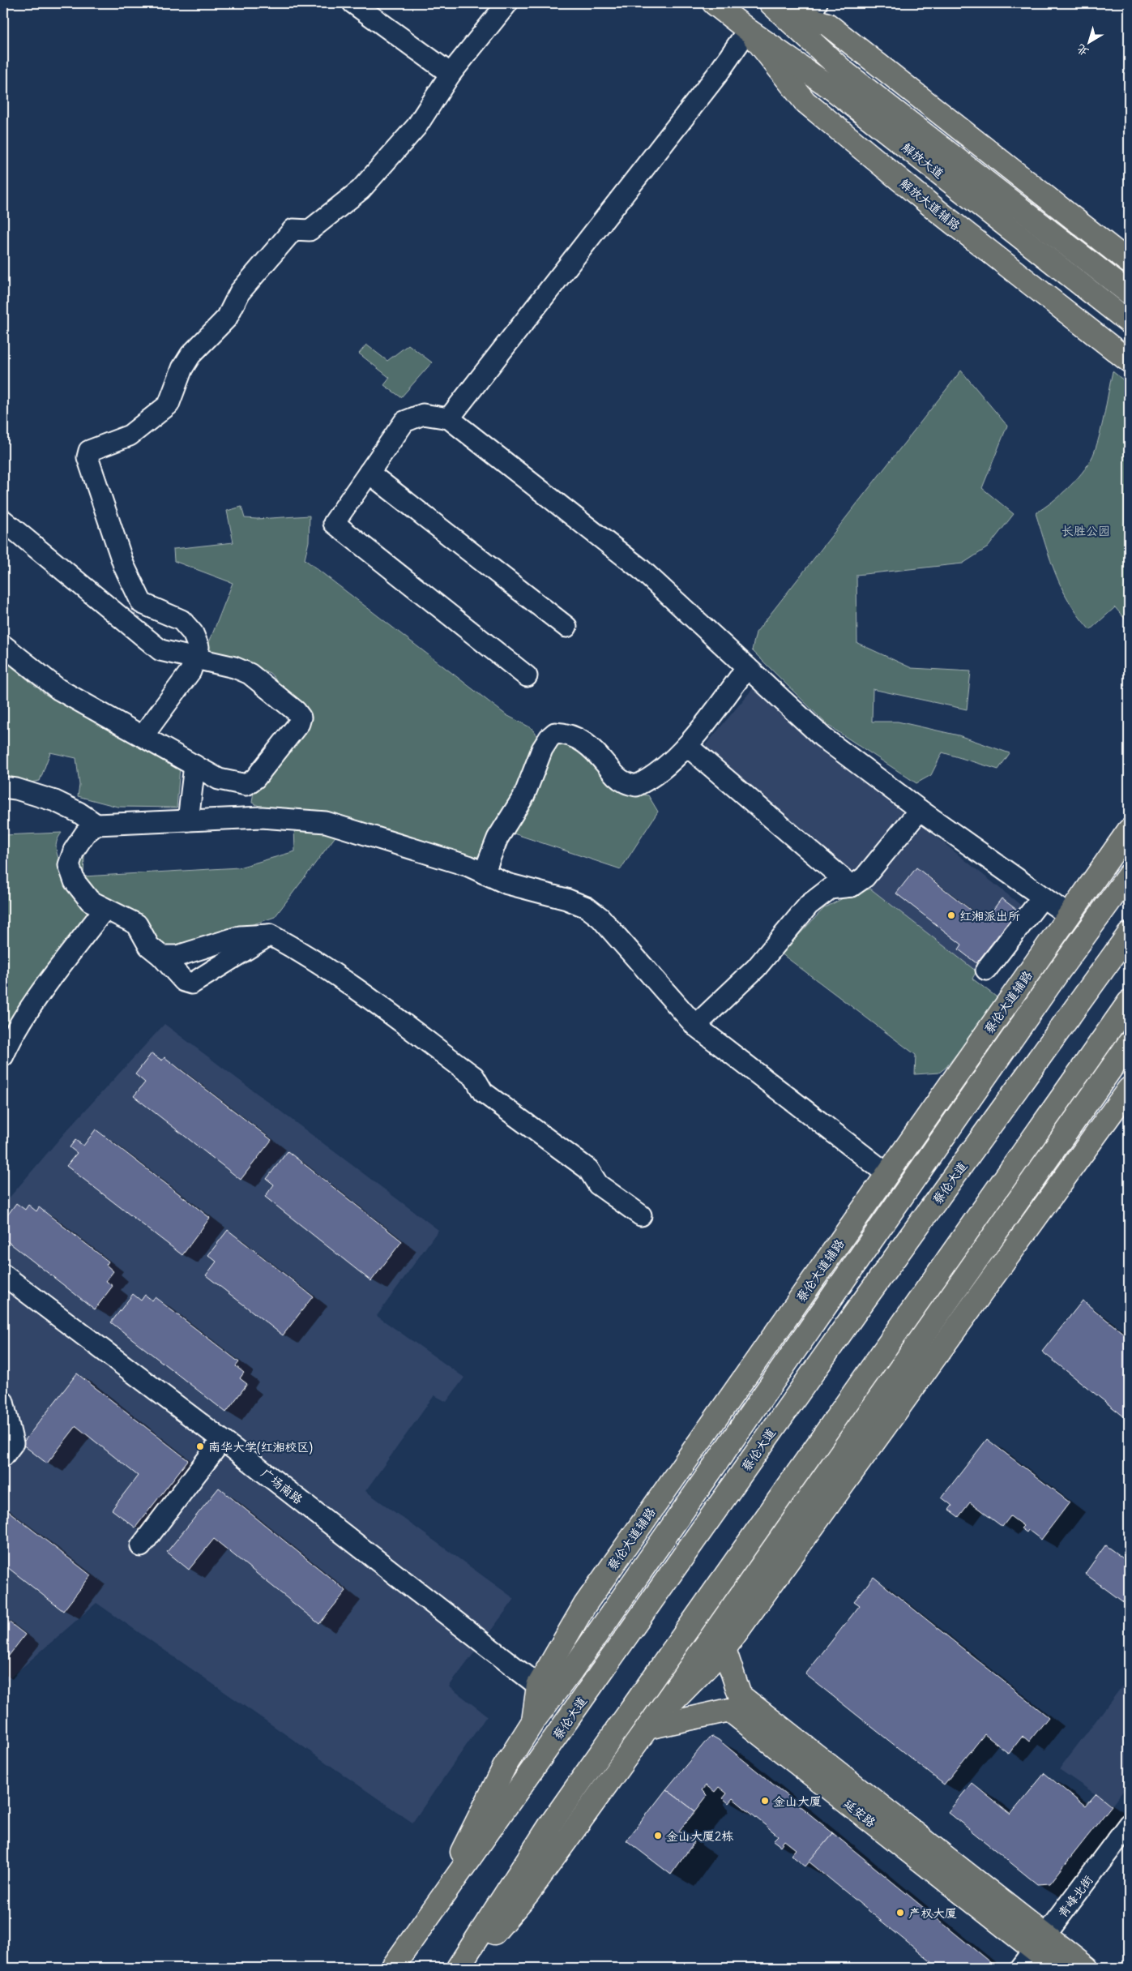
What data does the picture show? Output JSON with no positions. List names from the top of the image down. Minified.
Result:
{"streets":{"main road":["解放大道","解放大道辅路","蔡伦大道辅路","蔡伦大道","延安路"],"street":["广场南路","青峰北街"]},"crossings":[["解放大道","解放大道辅路"],["蔡伦大道辅路","广场南路"],["延安路","青峰北街"]],"parks":["长胜公园"],"places":["红湘派出所","南华大学(红湘校区)","金山大厦","金山大厦2栋","产权大厦"],"north":"bottom left"}
